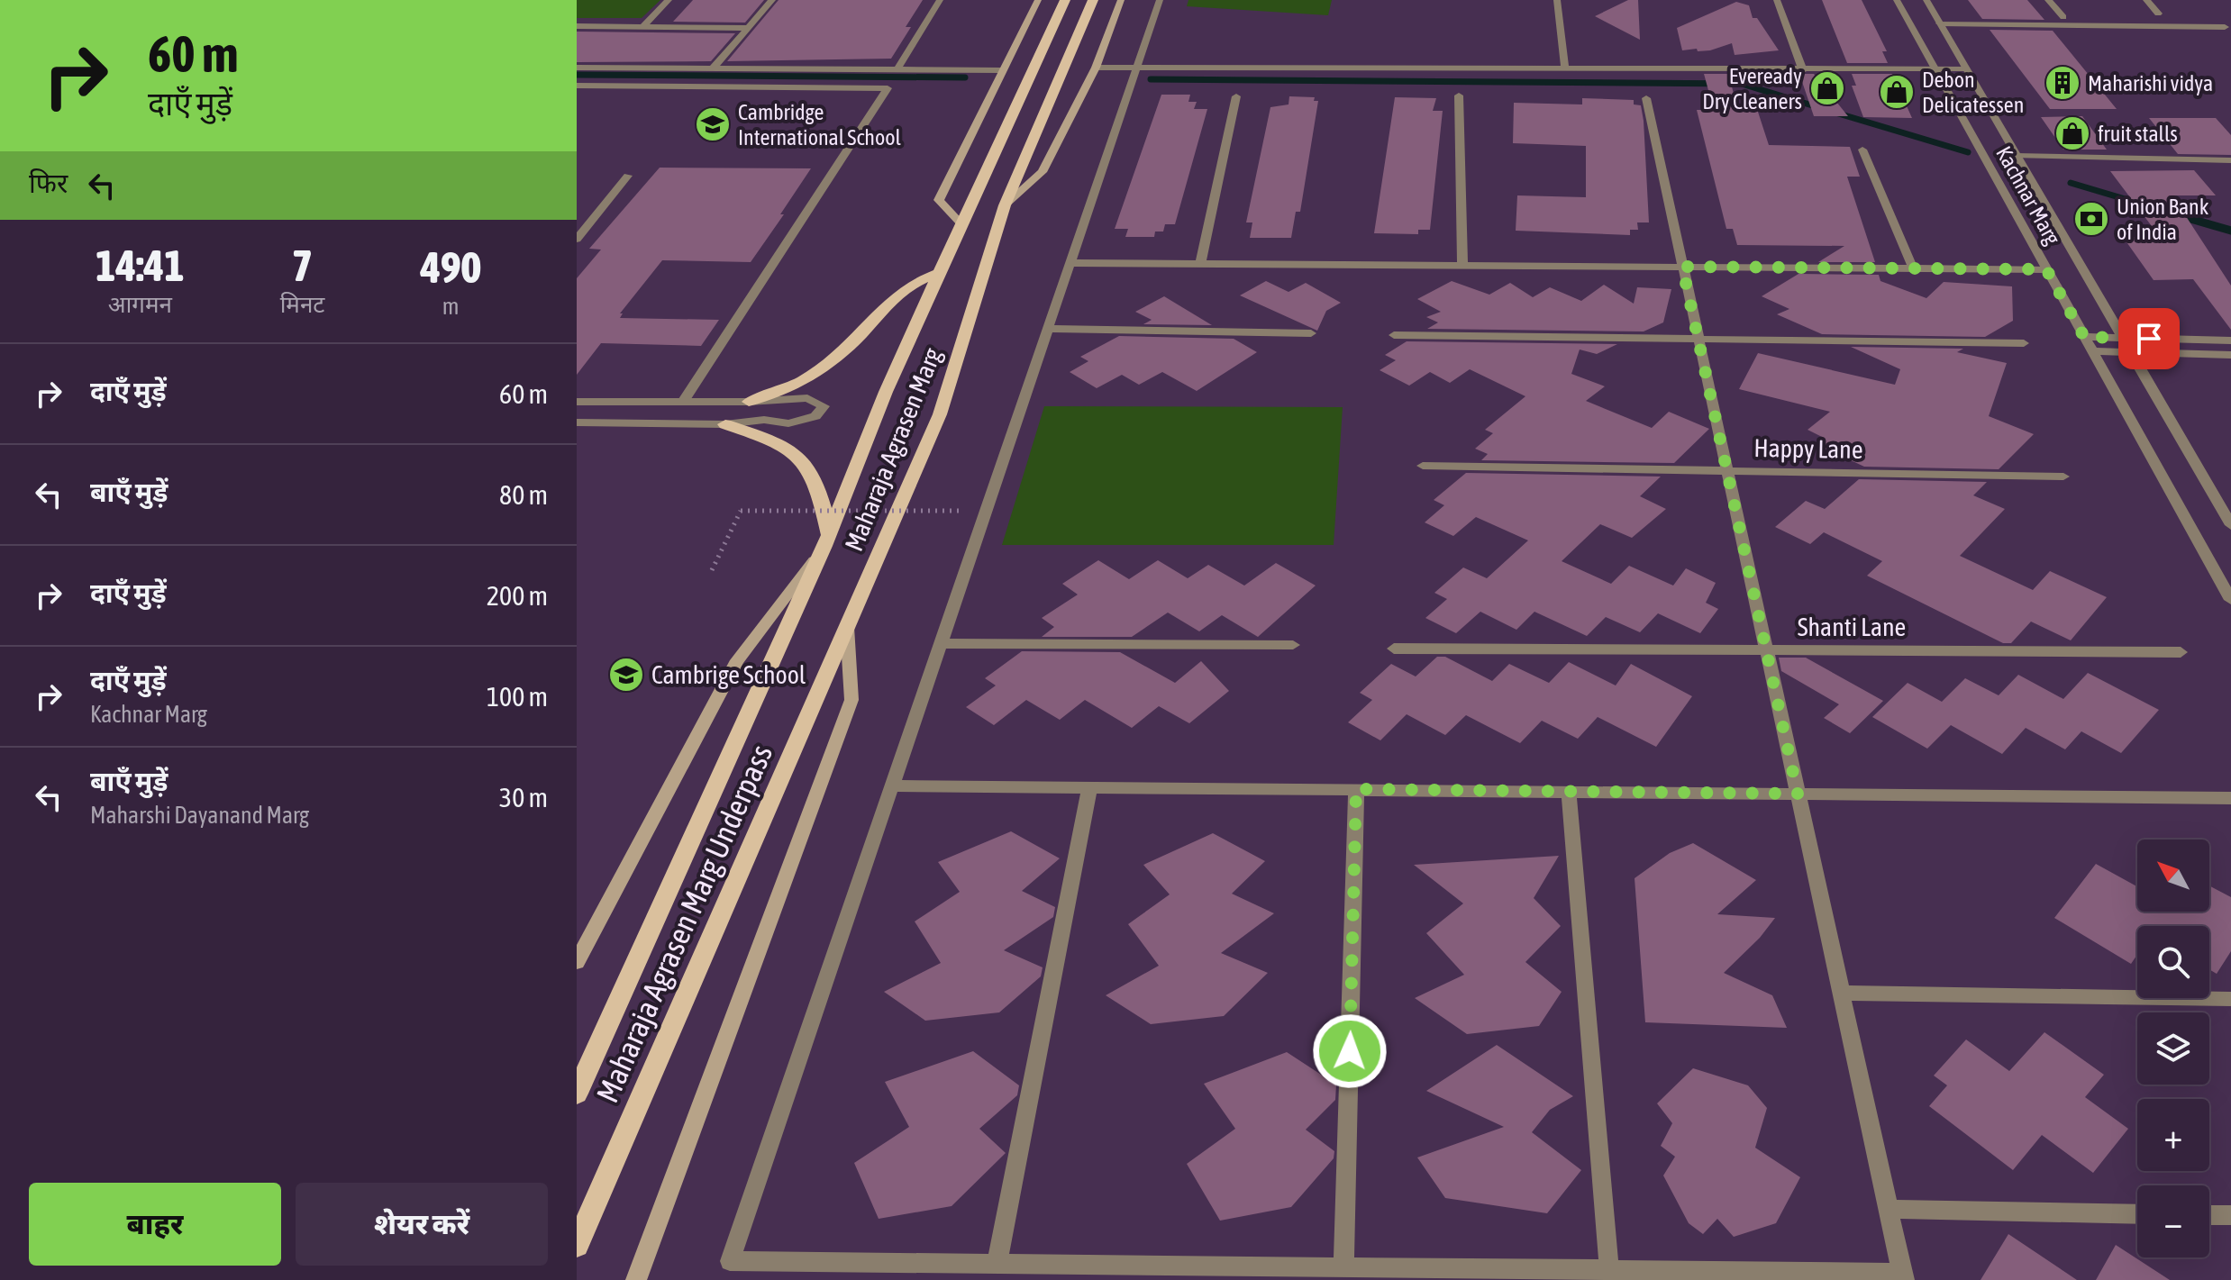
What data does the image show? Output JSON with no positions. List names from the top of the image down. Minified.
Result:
{"streets":{"main road":["Maharaja Agrasen Marg","Maharaja Agrasen Marg Underpass"],"street":["Kachnar Marg","Happy Lane","Shanti Lane"]},"crossings":[["Maharaja Agrasen Marg","Maharaja Agrasen Marg Underpass"]],"places":{"building":["Maharishi vidya"],"shop":["Eveready Dry Cleaners","Debon Delicatessen","fruit stalls"],"school or university":["Cambridge International School","Cambrige School"],"bank":["Union Bank of India"]},"north":"top left","page":{"turn":["60 m","दाएँ मुड़ें"],"then":"फिर","eta":["14:41","आगमन","7","मिनट","490","m"],"list":[{"name":"दाएँ मुड़ें","value":"60 m"},{"name":"बाएँ मुड़ें","value":"80 m"},{"name":"दाएँ मुड़ें","value":"200 m"},{"name":"दाएँ मुड़ें","note":"Kachnar Marg","value":"100 m"},{"name":"बाएँ मुड़ें","note":"Maharshi Dayanand Marg","value":"30 m"}],"map_buttons":["+","−"],"buttons":["बाहर","शेयर करें"]}}
